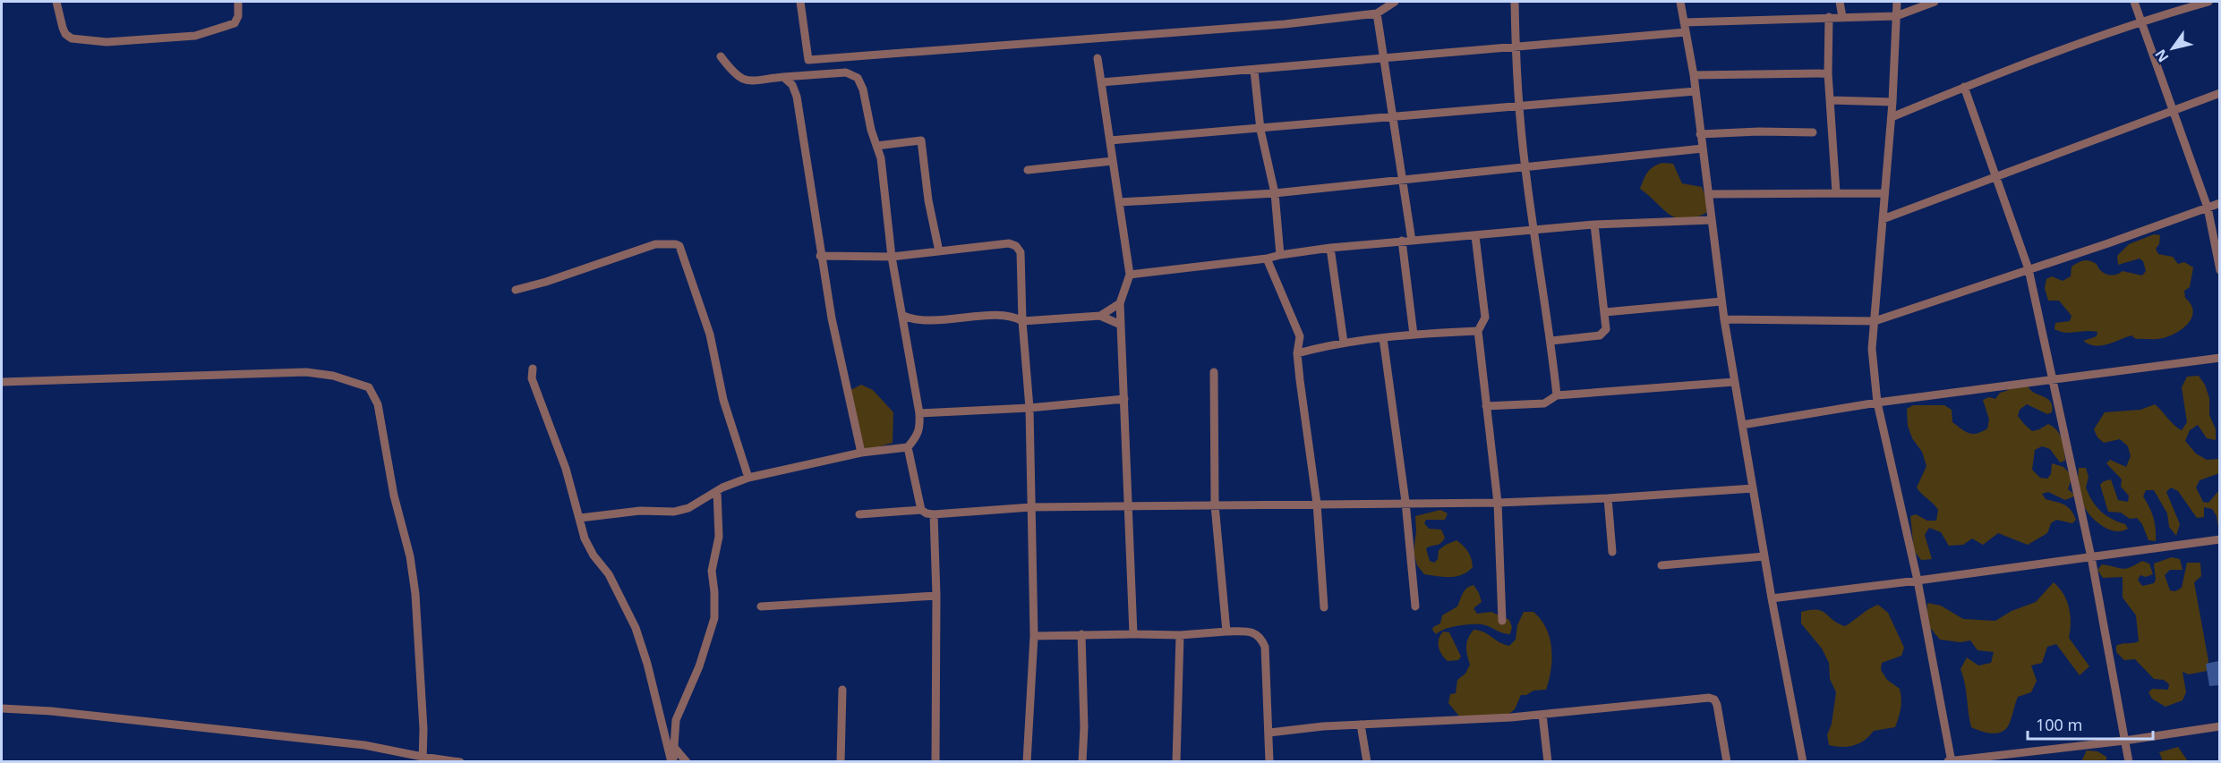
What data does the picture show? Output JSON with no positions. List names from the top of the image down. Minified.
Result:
{"scale_bar":"100 m","north":"bottom left"}
